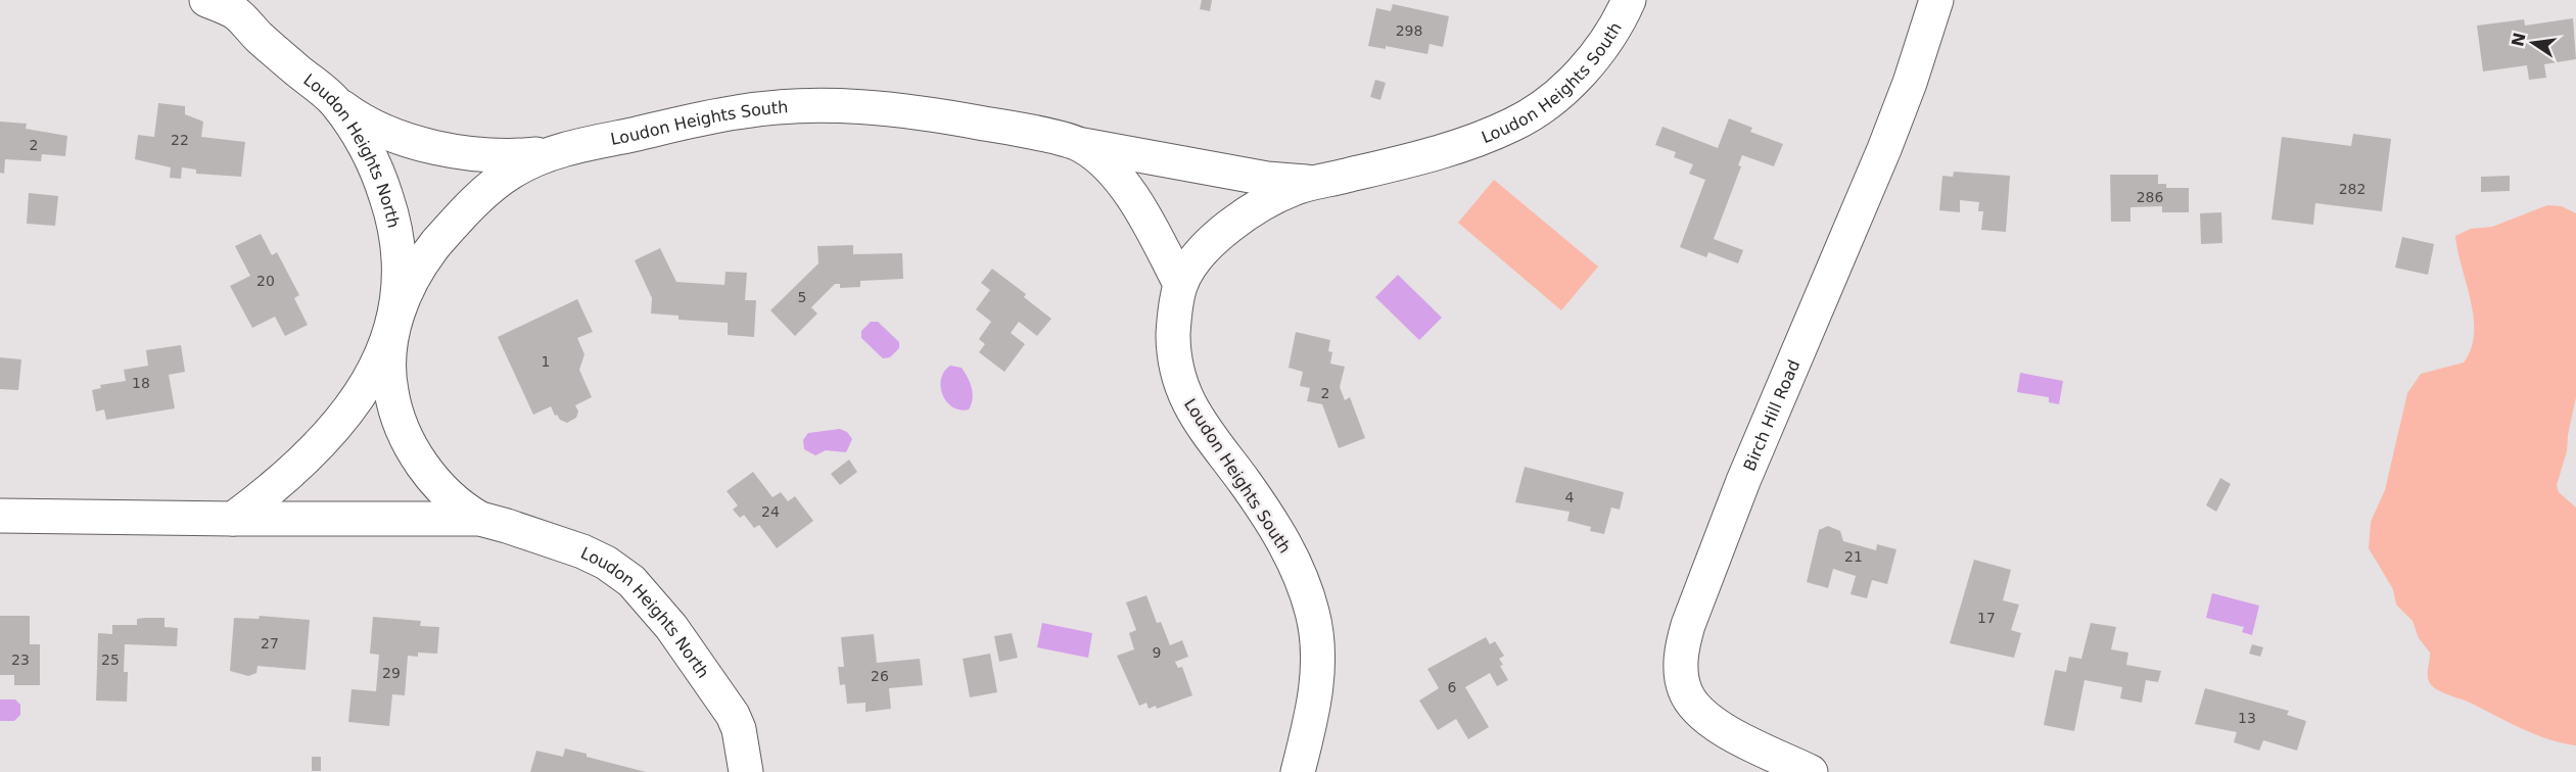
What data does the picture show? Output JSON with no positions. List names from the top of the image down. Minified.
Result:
{"streets":{"street":["Loudon Heights South","Loudon Heights North","Birch Hill Road"]},"crossings":[["Loudon Heights South","Loudon Heights North"]],"house_numbers":["298","22","2","282","286","20","5","1","18","2","4","24","21","17","27","9","23","25","29","26","6","13"],"north":"left"}
